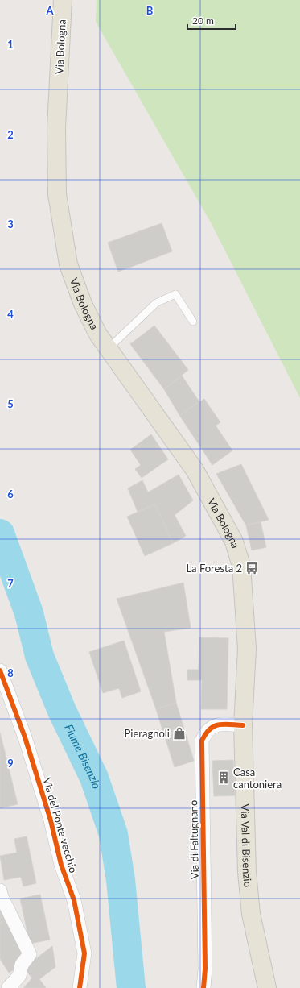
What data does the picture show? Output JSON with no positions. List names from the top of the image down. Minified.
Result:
{"streets":{"main road":["Via Bologna","Via Val di Bisenzio"],"street":["Via del Ponte vecchio","Via di Faltugnano"]},"crossings":[["Via Bologna","Via Val di Bisenzio"],["Via di Faltugnano","Via Val di Bisenzio"]],"water":["Fiume Bisenzio"],"places":{"bus stop":["La Foresta 2"],"shop":["Pieragnoli"],"building":["Casa cantoniera"]},"scale_bar":"20 m","grid":{"columns":["A","B"],"rows":["1","2","3","4","5","6","7","8","9"]}}
